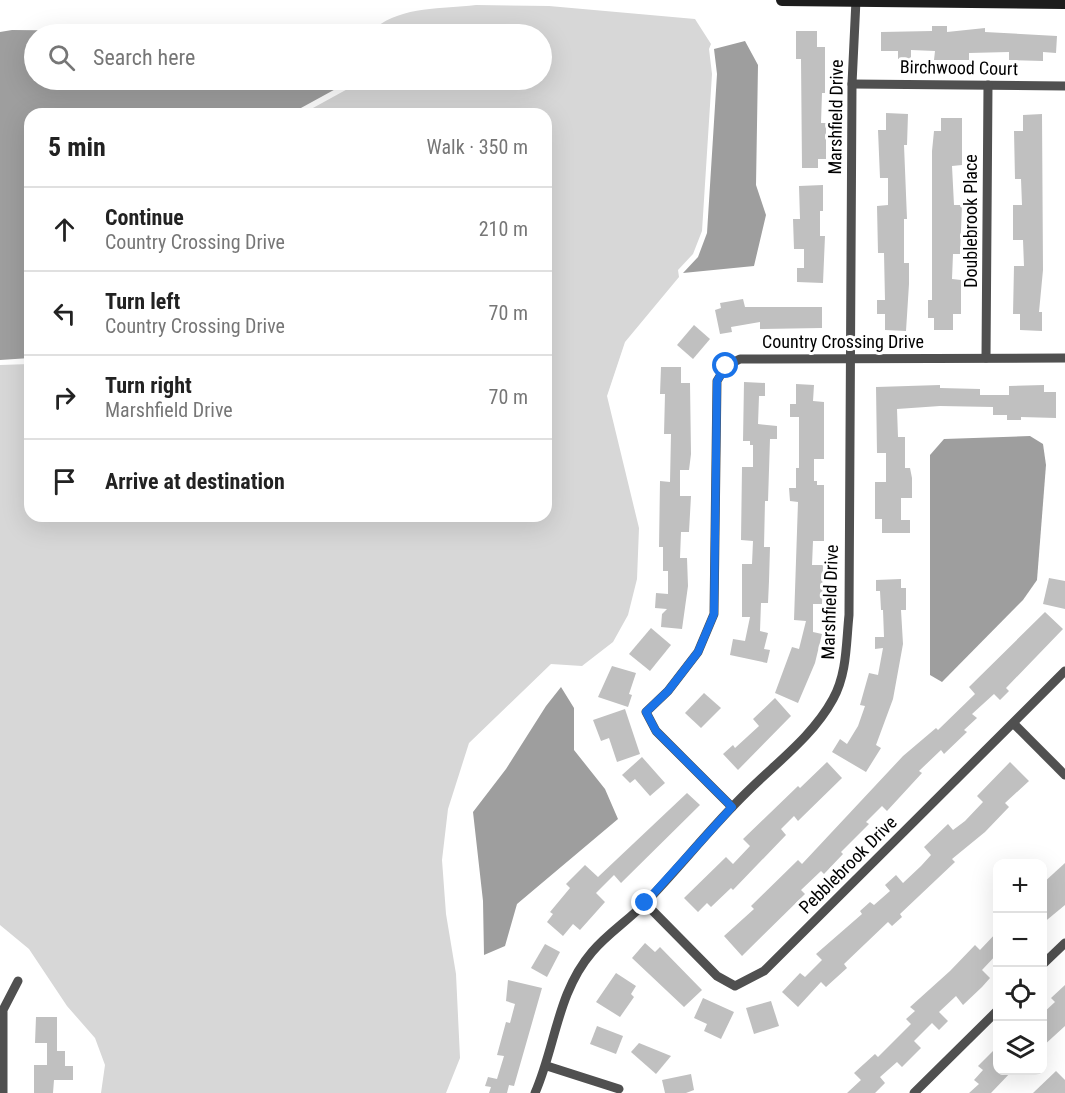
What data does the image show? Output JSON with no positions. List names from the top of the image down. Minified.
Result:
{"streets":{"street":["Birchwood Court","Marshfield Drive","Doublebrook Place","Country Crossing Drive","Pebblebrook Drive"]},"crossings":[["Birchwood Court","Marshfield Drive"],["Birchwood Court","Doublebrook Place"],["Marshfield Drive","Country Crossing Drive"],["Marshfield Drive","Pebblebrook Drive"],["Doublebrook Place","Country Crossing Drive"]],"page":{"search":"Search here","heading":["5 min","Walk · 350 m"],"list":[["Continue","Country Crossing Drive","210 m"],["Turn left","Country Crossing Drive","70 m"],["Turn right","Marshfield Drive","70 m"],"Arrive at destination"],"map_buttons":["+","−"]}}
